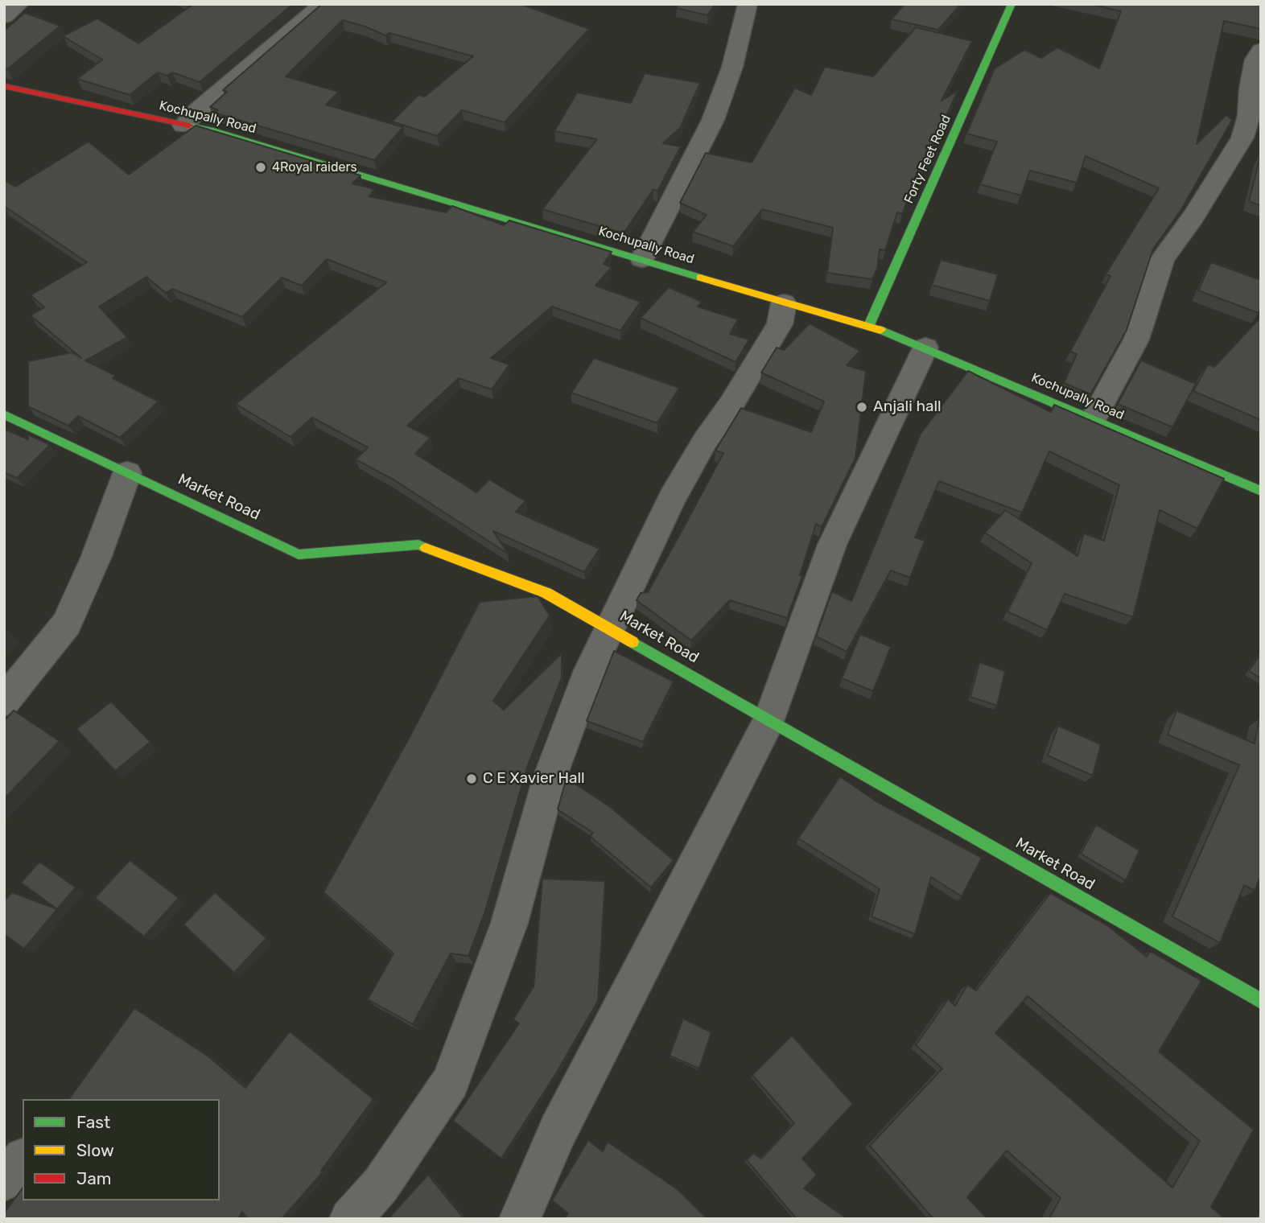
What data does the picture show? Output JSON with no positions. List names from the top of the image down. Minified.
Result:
{"streets":{"main road":["Kochupally Road","Forty Feet Road","Market Road"]},"crossings":[["Kochupally Road","Forty Feet Road"]],"places":["4Royal raiders","Anjali hall","C E Xavier Hall"],"legend":["Fast","Slow","Jam"]}
